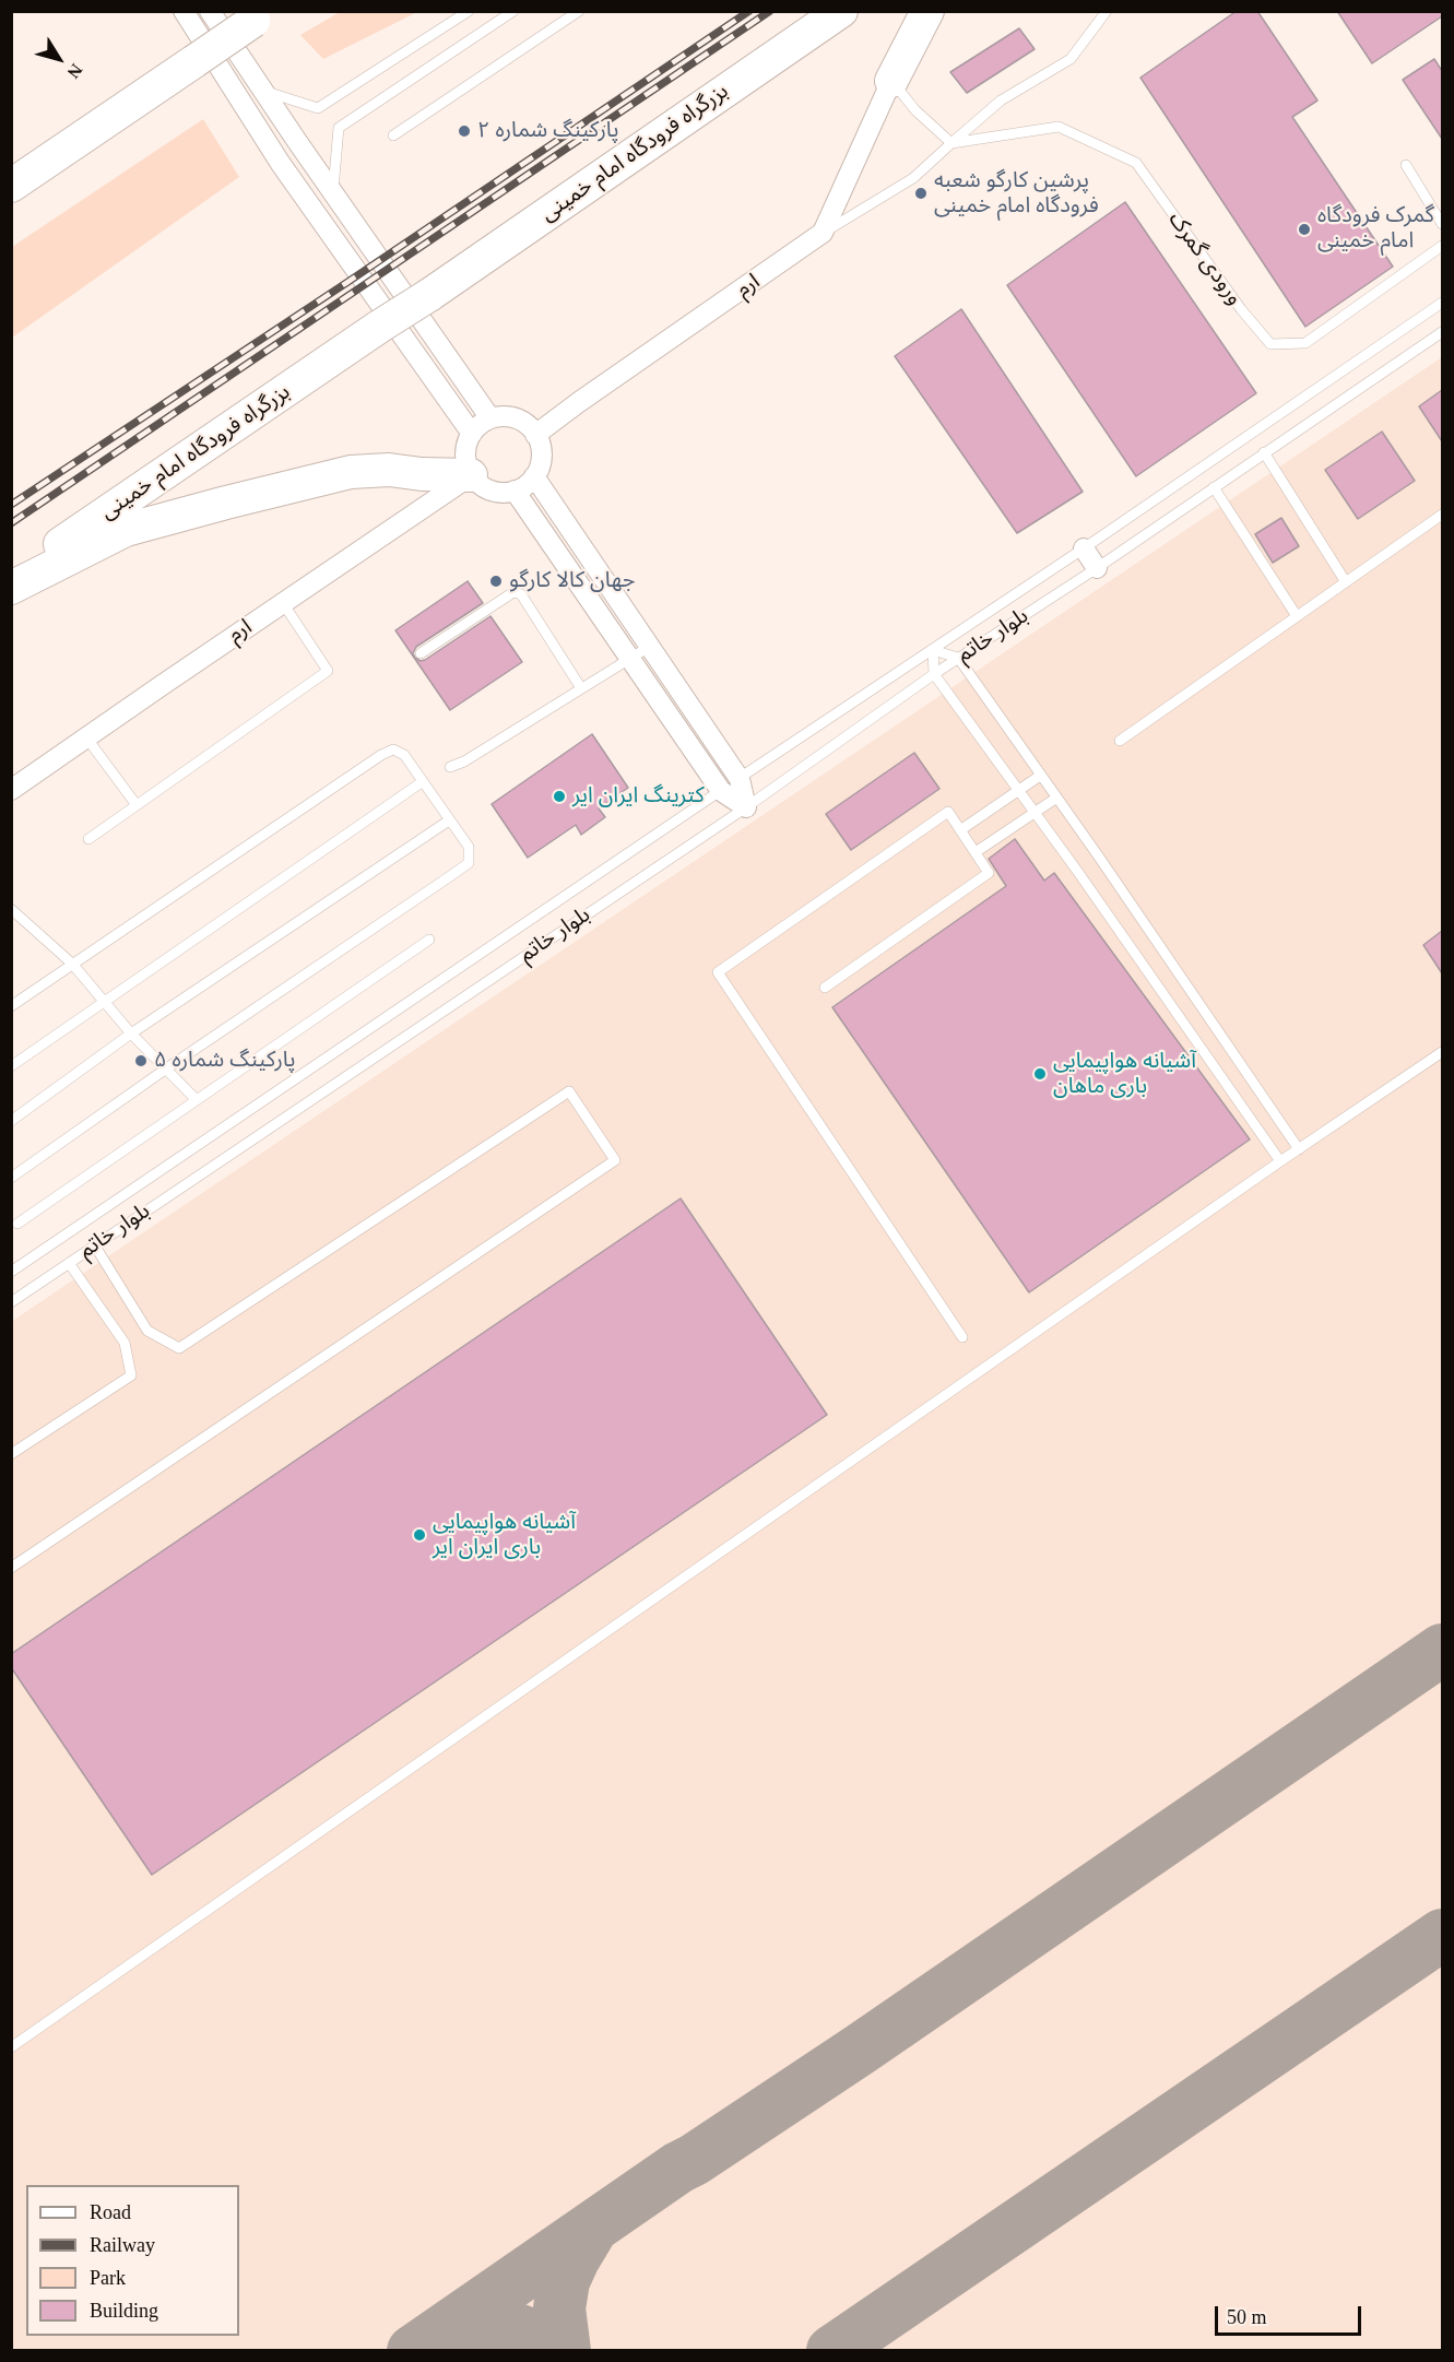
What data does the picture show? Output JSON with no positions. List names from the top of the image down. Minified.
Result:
{"streets":{"highway":["بزرگراه فرودگاه امام خمینی"],"street":["ارم"],"lane":["ورودی گمرک","بلوار خاتم"]},"places":["پارکینگ شماره ۲","پرشین کارگو شعبه فرودگاه امام خمینی","گمرک فرودگاه امام خمینی","جهان کالا کارگو","کترینگ ایران ایر","پارکینگ شماره ۵","آشیانه هواپیمایی باری ماهان","آشیانه هواپیمایی باری ایران ایر"],"legend":["Road","Railway","Park","Building"],"scale_bar":"50 m","north":"bottom right"}
